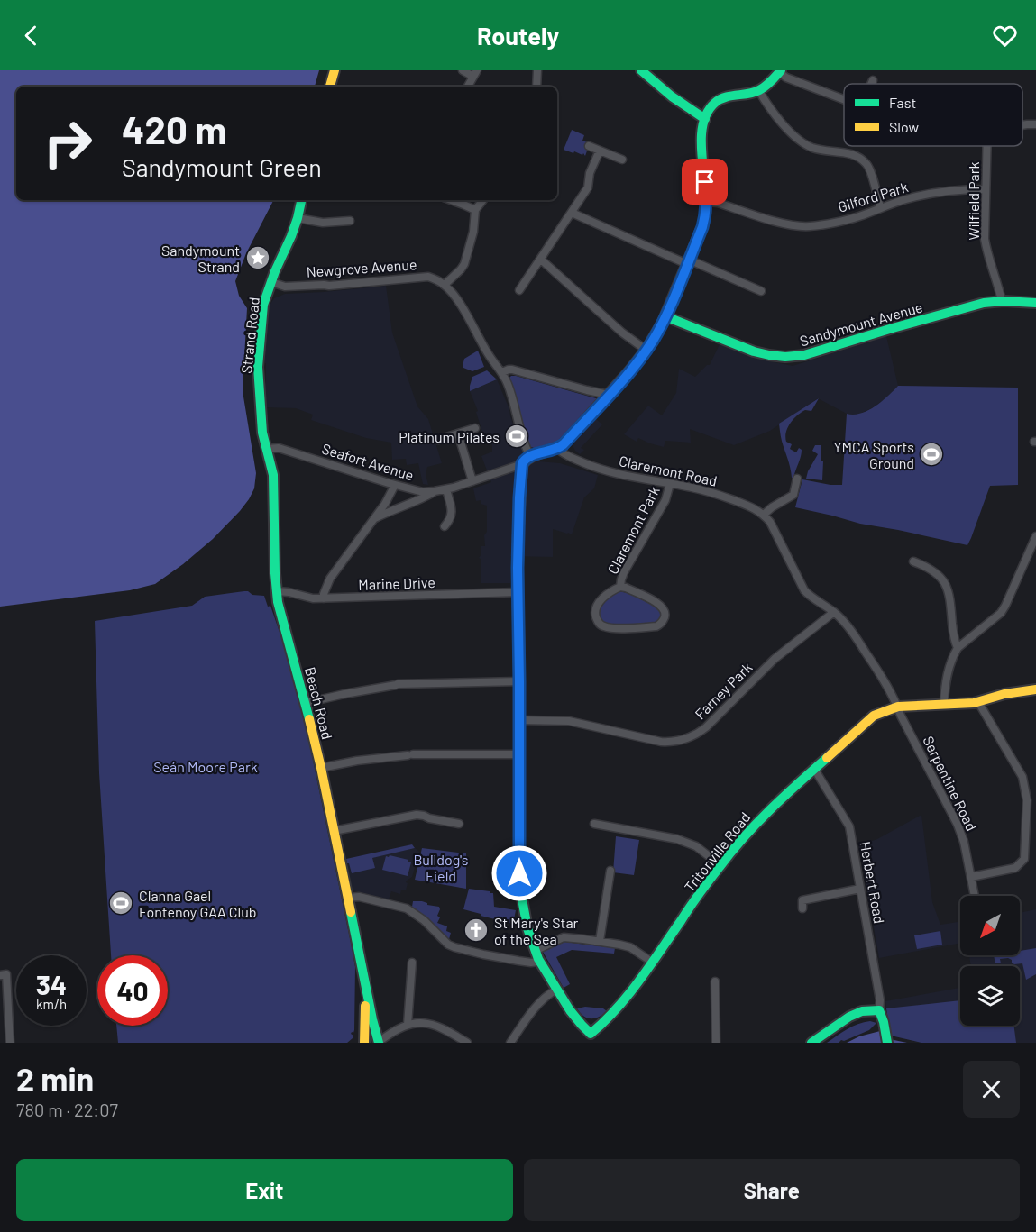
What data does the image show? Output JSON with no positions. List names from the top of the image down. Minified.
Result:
{"streets":{"street":["Gilford Park","Wilfield Park","Newgrove Avenue","Sandymount Avenue","Strand Road","Seafort Avenue","Claremont Road","Claremont Park","Marine Drive","Farney Park","Beach Road","Serpentine Road","Tritonville Road","Herbert Road"]},"crossings":[["Gilford Park","Wilfield Park"],["Wilfield Park","Sandymount Avenue"],["Newgrove Avenue","Strand Road"],["Strand Road","Seafort Avenue"],["Strand Road","Beach Road"],["Seafort Avenue","Beach Road"],["Claremont Road","Claremont Park"],["Marine Drive","Beach Road"],["Serpentine Road","Tritonville Road"],["Tritonville Road","Herbert Road"]],"parks":["Seán Moore Park","Bulldog's Field"],"places":{"place":["Sandymount Strand"],"sports":["Platinum Pilates","YMCA Sports Ground","Clanna Gael Fontenoy GAA Club"],"church":["St Mary's Star of the Sea"]},"legend":["Fast","Slow"],"north":"bottom left","page":{"header":"Routely","turn":["420 m","Sandymount Green"],"speed":"34 km/h","limit":"40","heading":["2 min","780 m · 22:07"],"buttons":["Exit","Share"]}}
